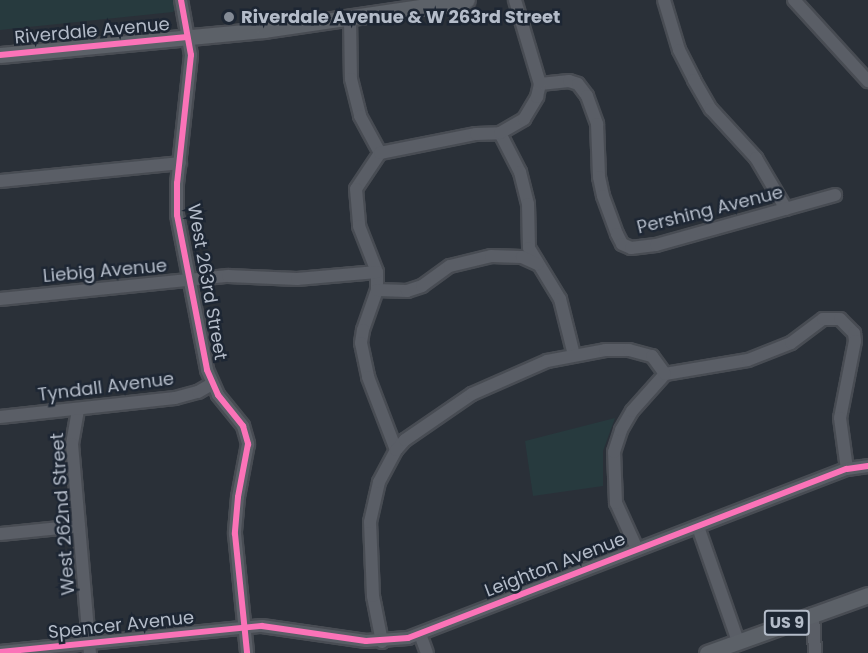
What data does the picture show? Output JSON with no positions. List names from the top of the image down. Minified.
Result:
{"streets":{"main road":["Riverdale Avenue","US 9"],"street":["Pershing Avenue","Liebig Avenue","West 263rd Street","Tyndall Avenue","West 262nd Street","Leighton Avenue","Spencer Avenue"]},"crossings":[["Riverdale Avenue","West 263rd Street"],["Liebig Avenue","West 263rd Street"],["West 263rd Street","Tyndall Avenue"],["West 263rd Street","Leighton Avenue"],["West 263rd Street","Spencer Avenue"],["Tyndall Avenue","West 262nd Street"],["West 262nd Street","Spencer Avenue"],["Leighton Avenue","Spencer Avenue"]],"places":["Riverdale Avenue & W 263rd Street"]}
